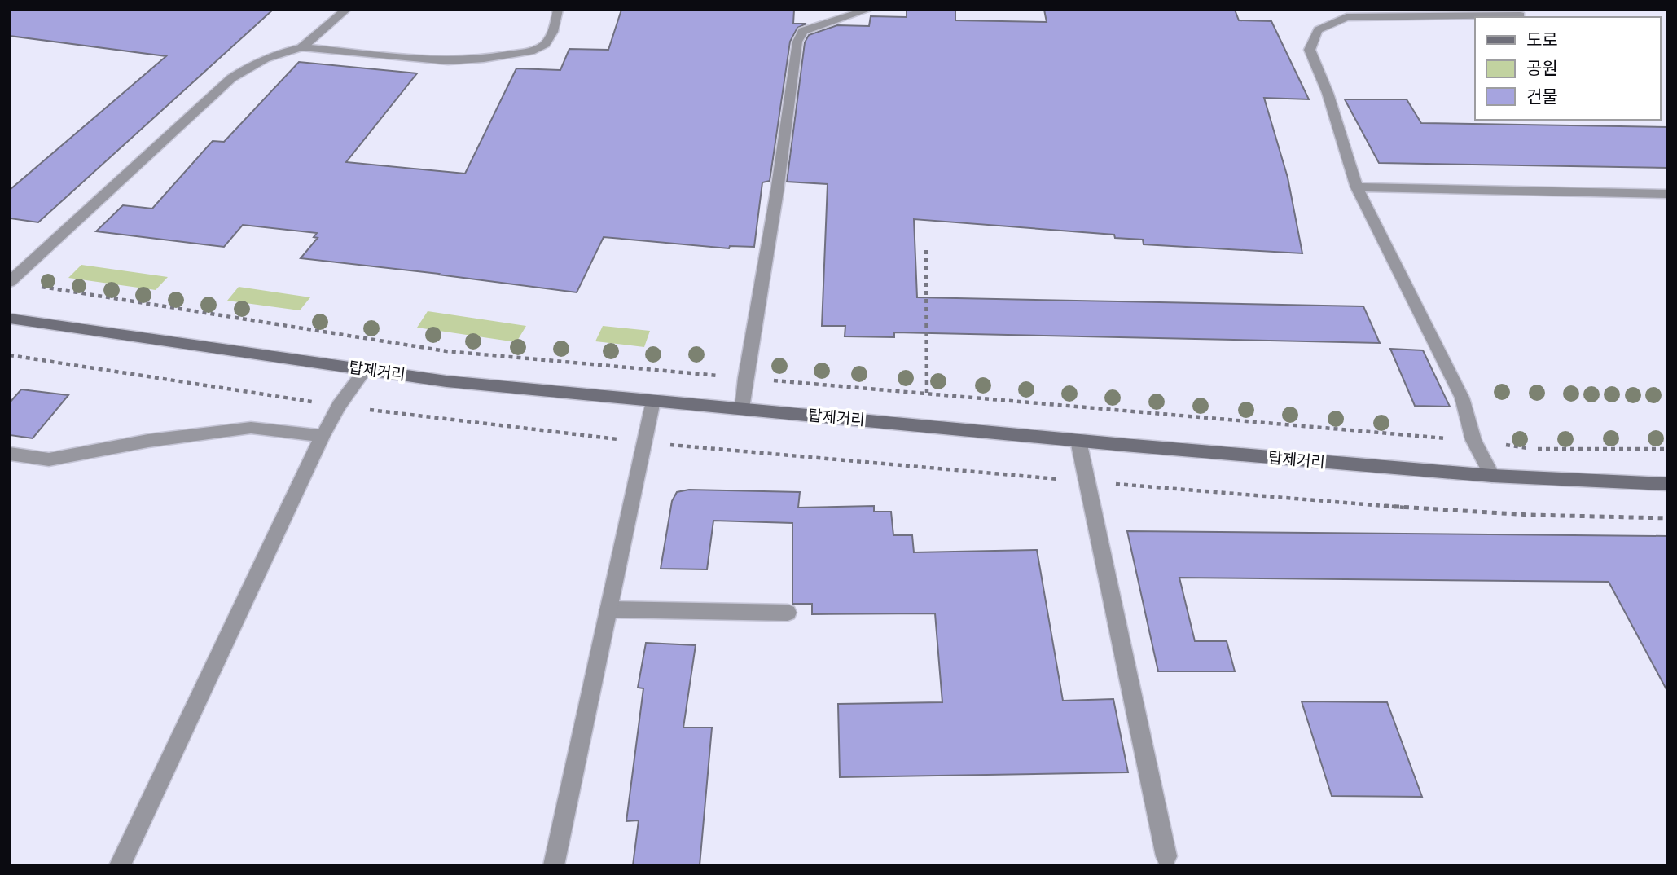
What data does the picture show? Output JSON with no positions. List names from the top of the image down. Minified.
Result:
{"streets":{"main road":["탑제거리"]},"legend":["도로","공원","건물"]}
